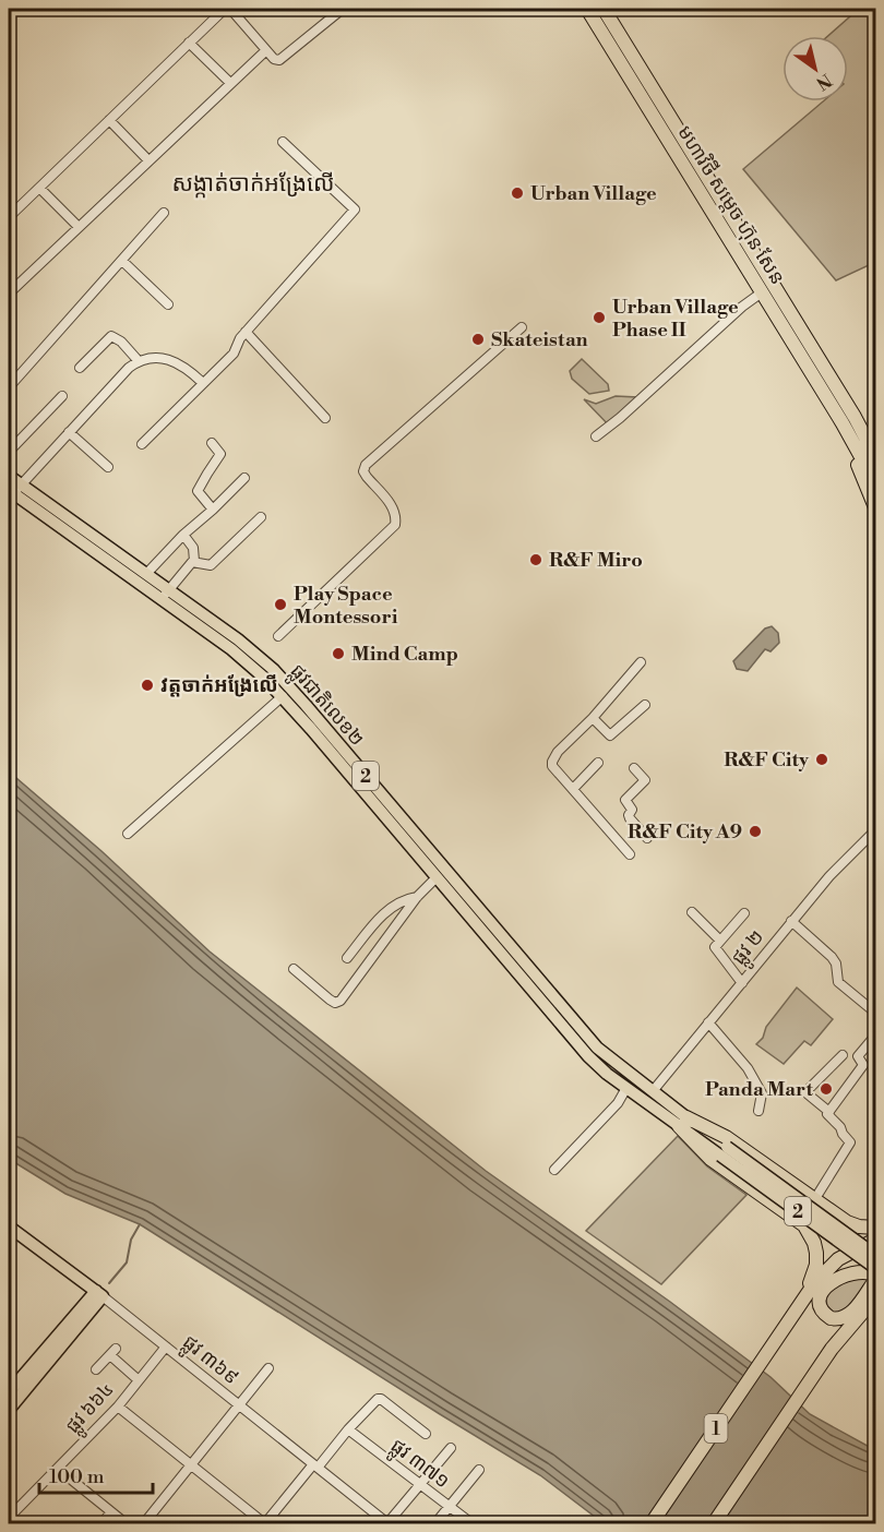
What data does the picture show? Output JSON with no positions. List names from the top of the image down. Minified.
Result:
{"streets":{"highway":["មហាវិថី សម្តេច ហ៊ុន សែន","1"],"main road":["ផ្លូវជាតិលេខ២","2","ផ្លូវ ៣៦៩"],"street":["ផ្លូវ ២","ផ្លូវ ៦៦៤","ផ្លូវ ៣៧១"]},"crossings":[["ផ្លូវជាតិលេខ២","2"],["ផ្លូវជាតិលេខ២","ផ្លូវ ២"],["ផ្លូវ ៣៦៩","ផ្លូវ ៦៦៤"]],"districts":["សង្កាត់ចាក់អង្រែលើ"],"places":["Urban Village","Urban Village Phase II","Skateistan","R&F Miro","Play Space Montessori","Mind Camp","វត្តចាក់អង្រែលើ","R&F City","R&F City A9","Panda Mart"],"scale_bar":"100 m","north":"bottom right"}
